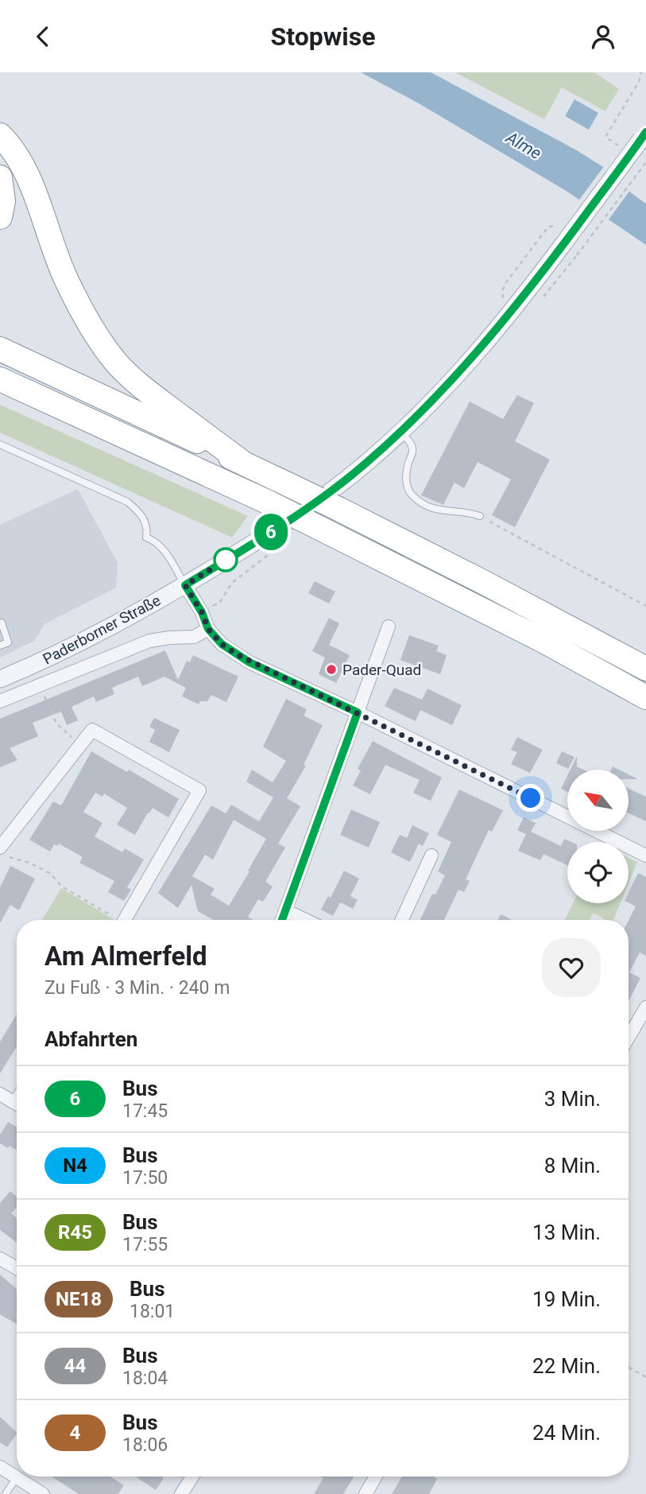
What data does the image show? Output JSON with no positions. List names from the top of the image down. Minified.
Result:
{"streets":{"street":["Paderborner Straße"]},"water":["Alme"],"places":["Pader-Quad"],"lines":["bus line 6"],"north":"top left","page":{"header":"Stopwise","on_map":"6","heading":[["Am Almerfeld","Zu Fuß · 3 Min. · 240 m"],"Abfahrten"],"list":[{"mark":"6","name":"Bus","note":"17:45","value":"3 Min."},{"mark":"N4","name":"Bus","note":"17:50","value":"8 Min."},{"mark":"R45","name":"Bus","note":"17:55","value":"13 Min."},{"mark":"NE18","name":"Bus","note":"18:01","value":"19 Min."},{"mark":"44","name":"Bus","note":"18:04","value":"22 Min."},{"mark":"4","name":"Bus","note":"18:06","value":"24 Min."}]}}
